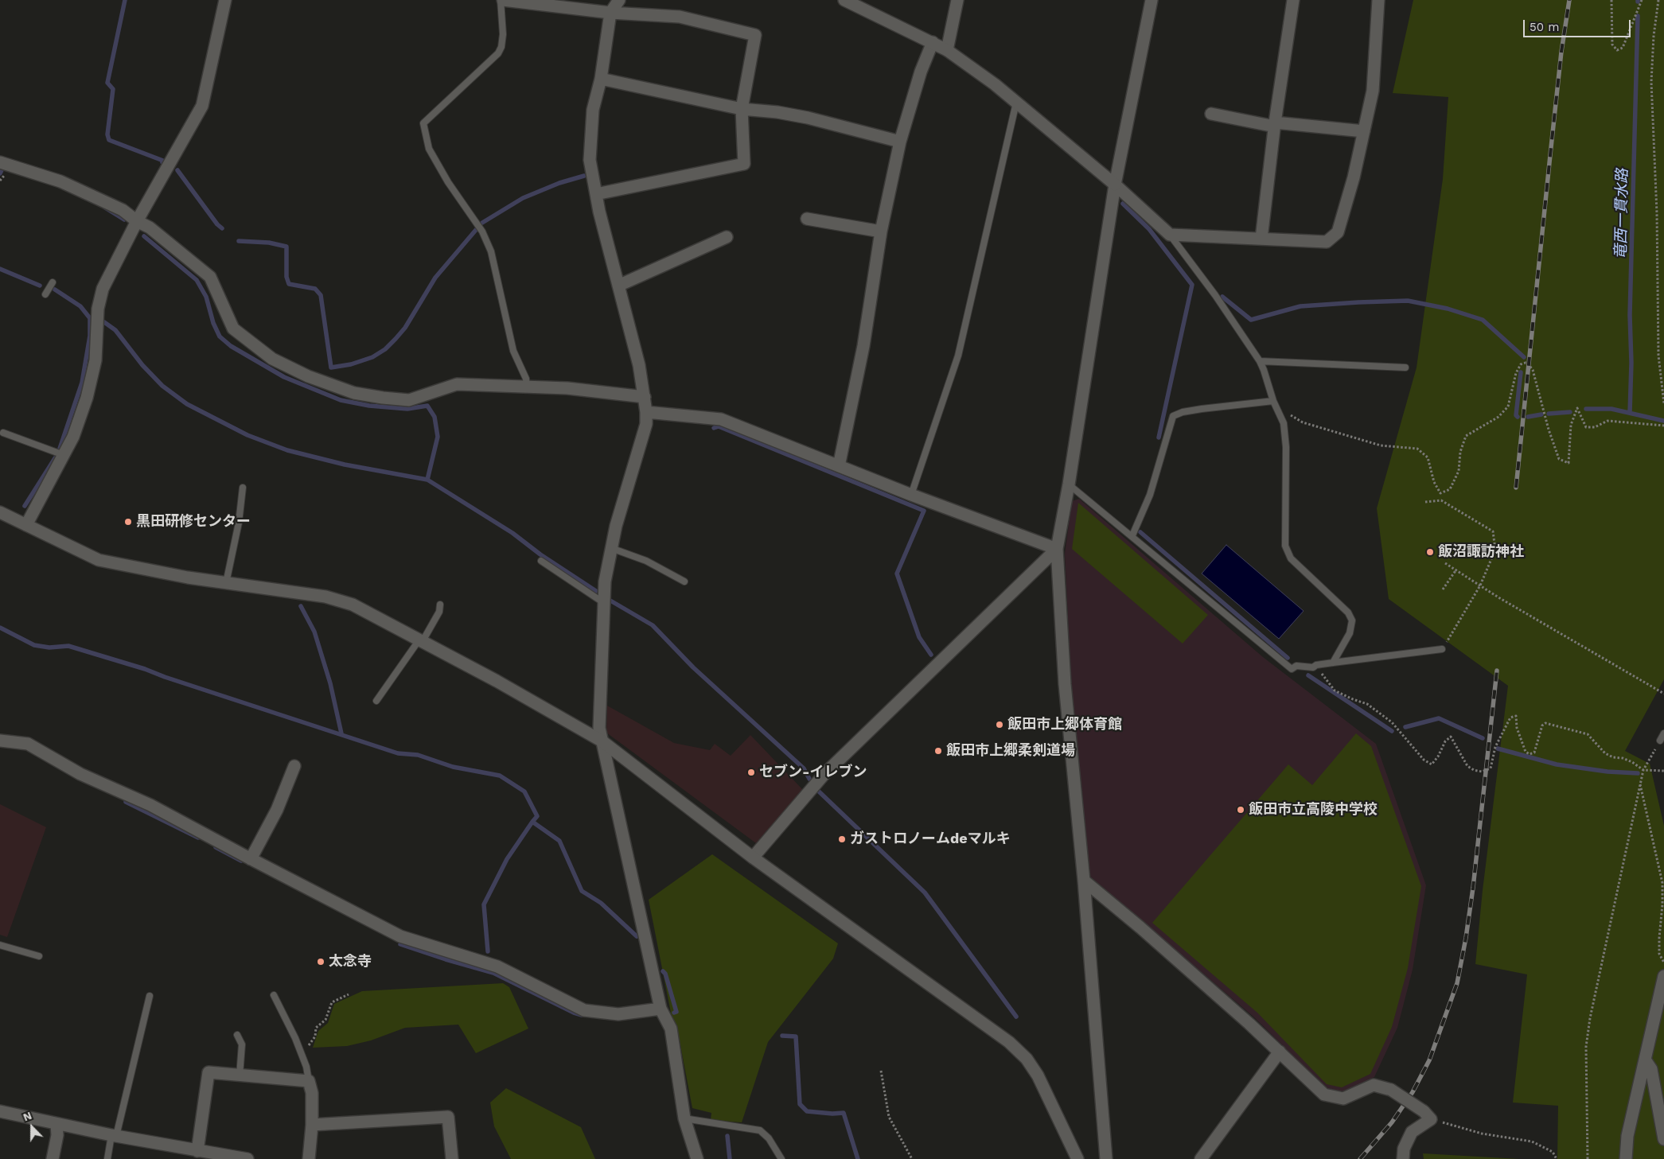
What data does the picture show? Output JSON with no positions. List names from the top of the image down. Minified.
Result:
{"water":["竜西一貫水路"],"places":["黒田研修センター","飯沼諏訪神社","飯田市上郷体育館","飯田市上郷柔剣道場","セブン-イレブン","飯田市立高陵中学校","ガストロノームdeマルキ","太念寺"],"scale_bar":"50 m","north":"top"}
